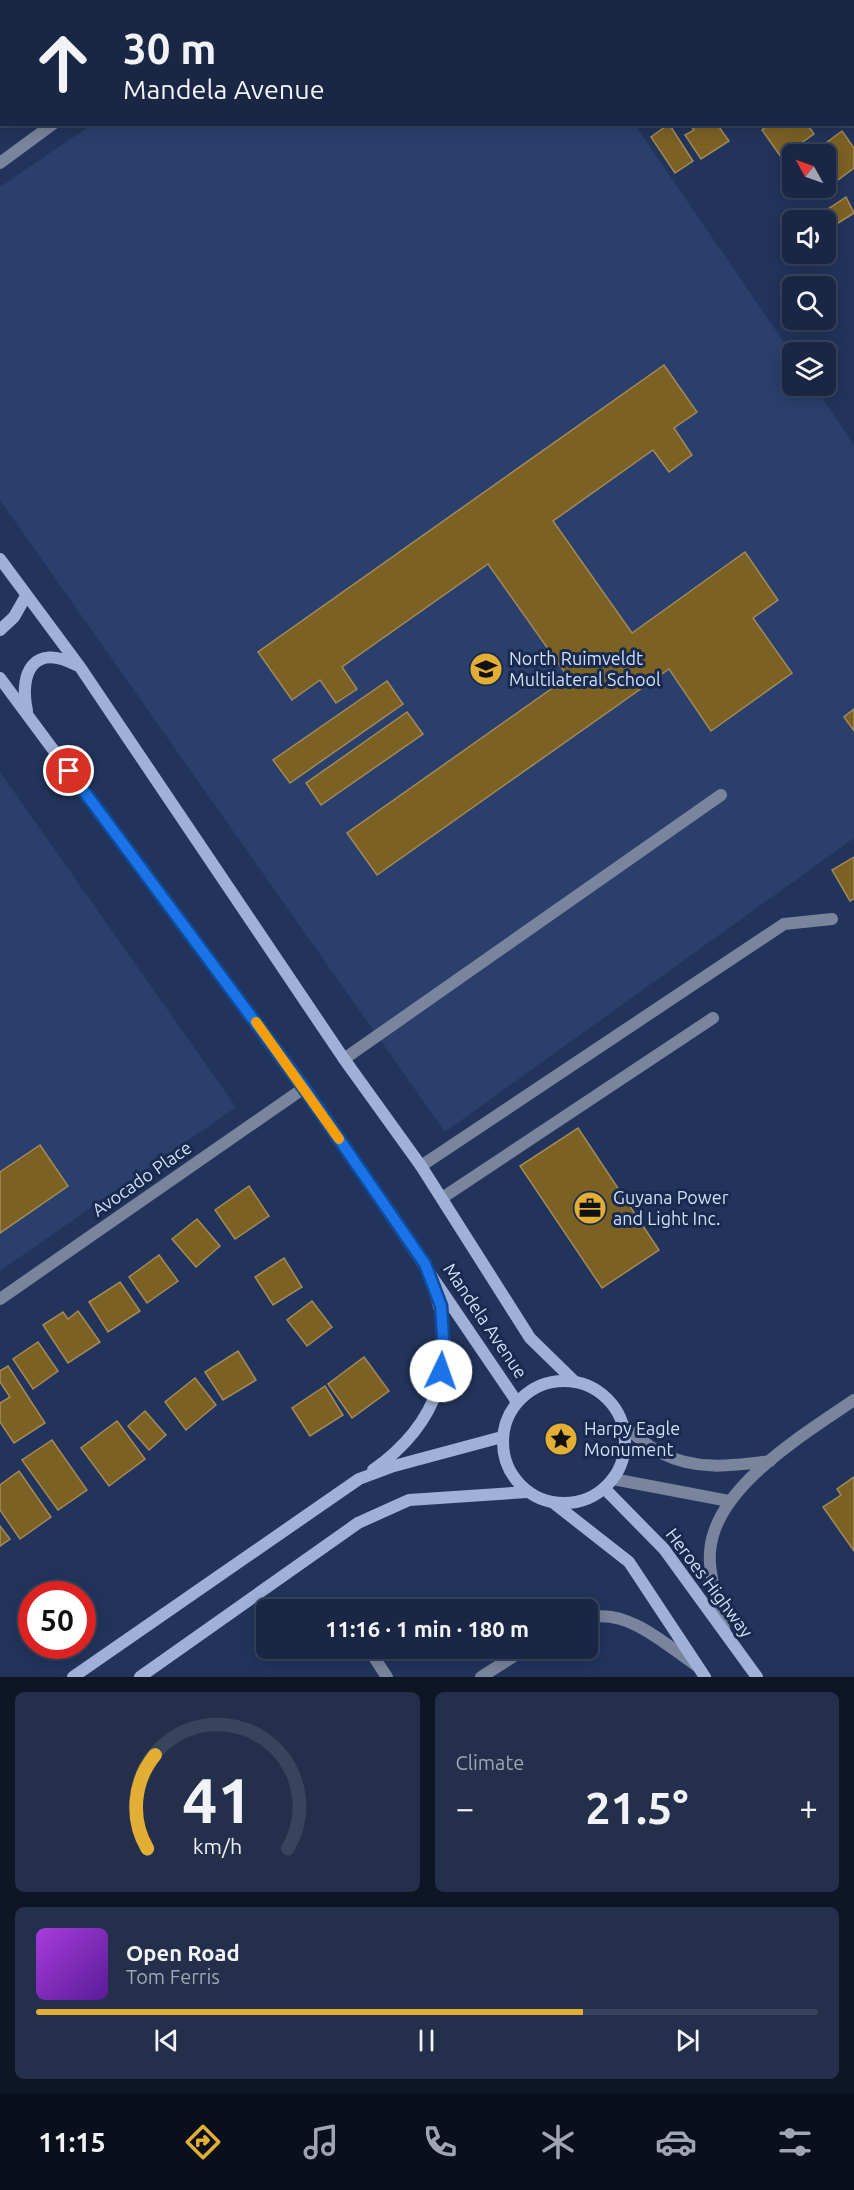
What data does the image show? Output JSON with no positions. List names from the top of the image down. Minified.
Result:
{"streets":{"main road":["Mandela Avenue","Heroes Highway"],"street":["Avocado Place"]},"crossings":[["Avocado Place","Mandela Avenue"],["Mandela Avenue","Heroes Highway"]],"places":{"school or university":["North Ruimveldt Multilateral School"],"office":["Guyana Power and Light Inc."],"place":["Harpy Eagle Monument"]},"north":"top left","page":{"turn":["30 m","Mandela Avenue"],"limit":"50","trip":"11:16 · 1 min · 180 m","tile":"Climate","heat":["−","21.5°","+"],"song":["Open Road","Tom Ferris"],"tabs":"11:15","gauge":["41","km/h"]}}
